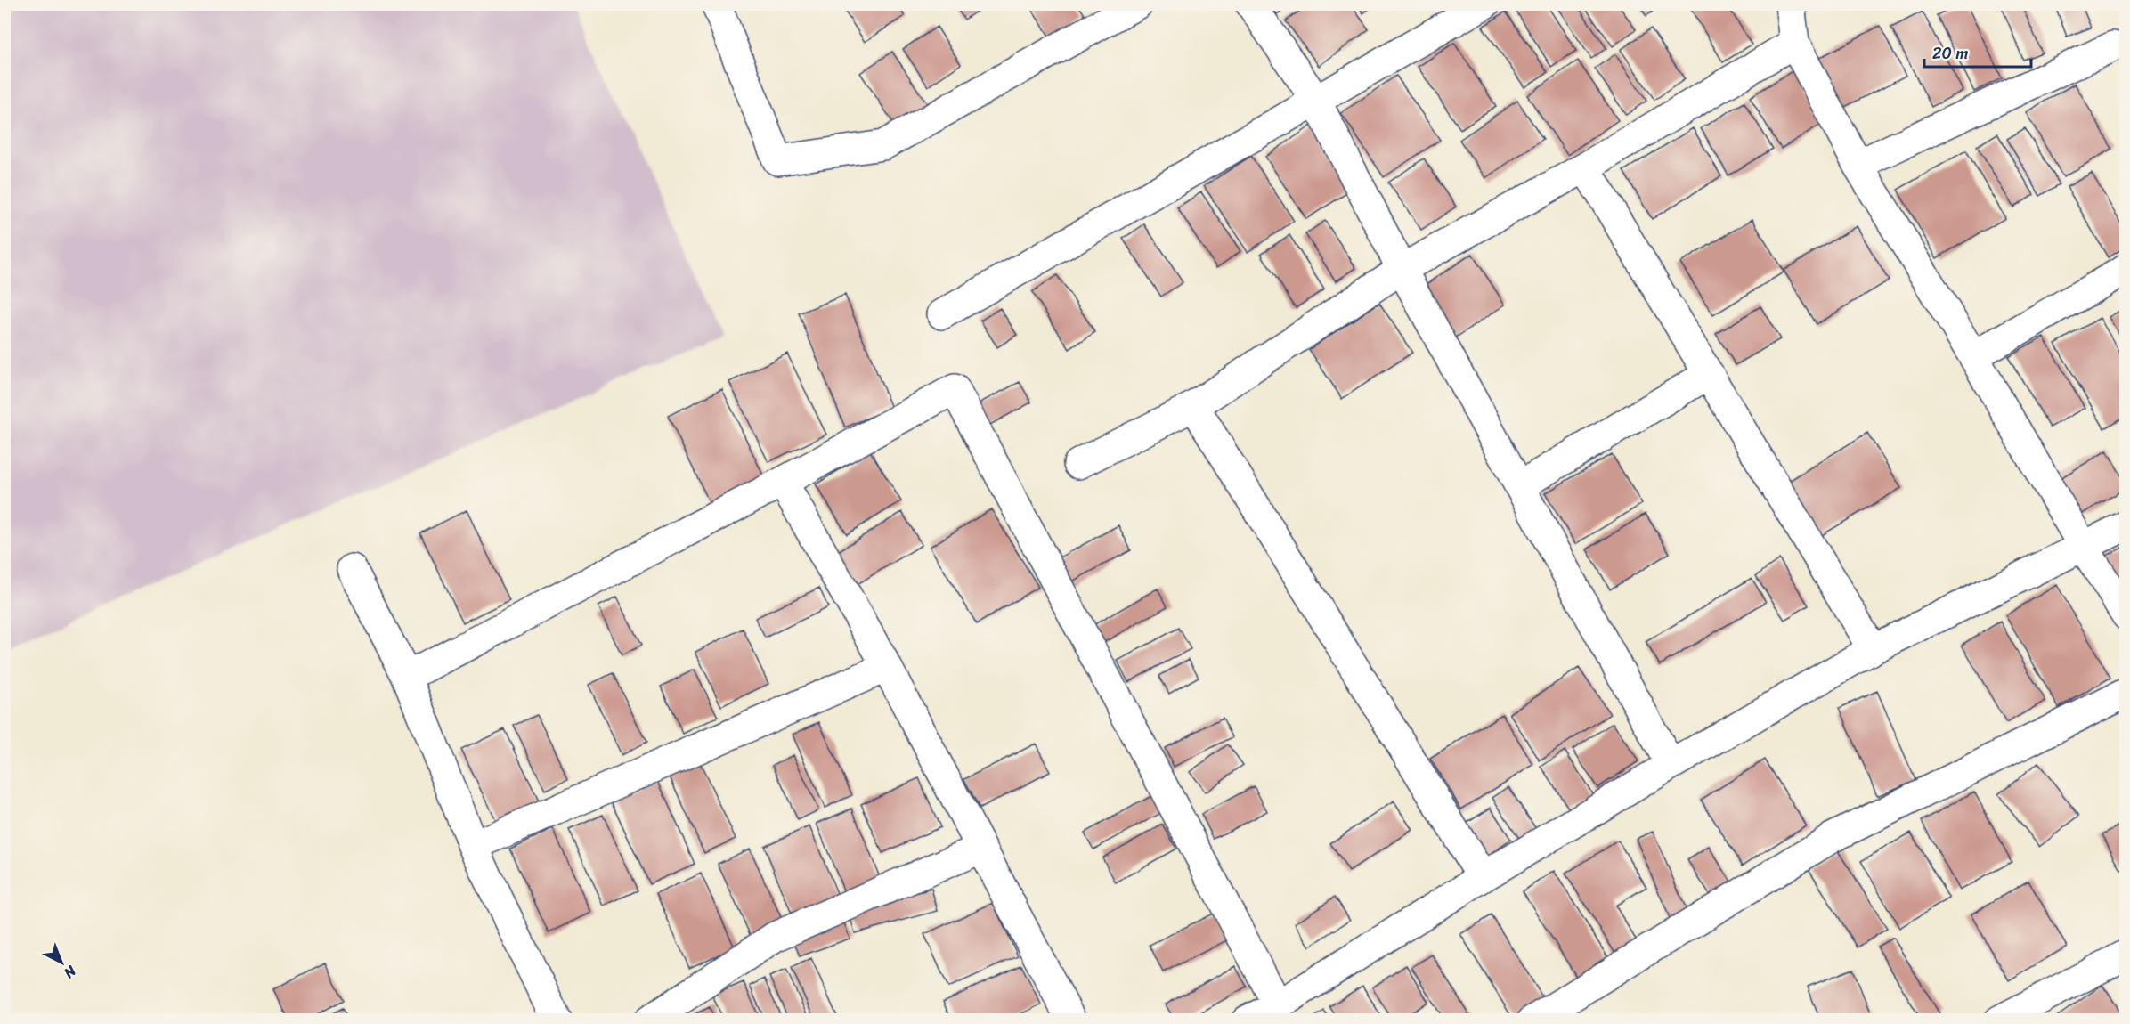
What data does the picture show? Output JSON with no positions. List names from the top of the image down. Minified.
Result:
{"scale_bar":"20 m","north":"bottom right"}
